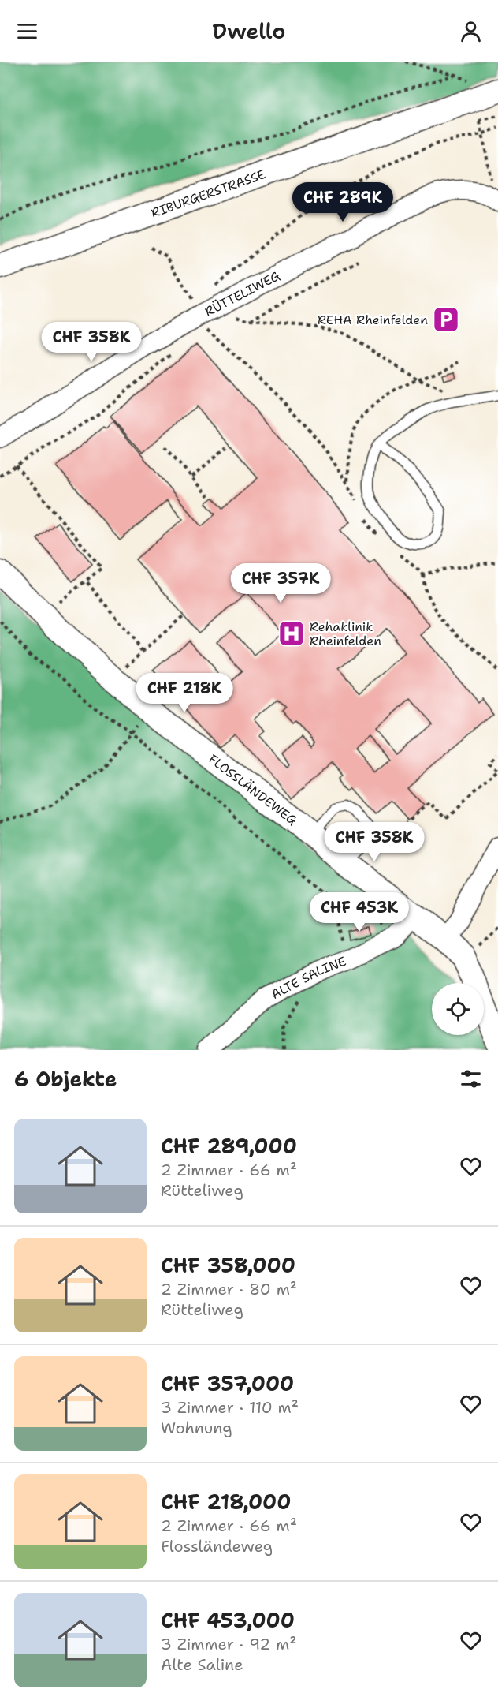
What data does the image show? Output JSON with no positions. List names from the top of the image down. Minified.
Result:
{"streets":{"street":["RIBURGERSTRASSE","RÜTTELIWEG","FLOSSLÄNDEWEG","ALTE SALINE"]},"crossings":[["FLOSSLÄNDEWEG","ALTE SALINE"]],"places":{"parking":["REHA Rheinfelden"],"hospital":["Rehaklinik Rheinfelden"]},"page":{"header":"Dwello","price":["CHF 289K","CHF 358K","CHF 357K","CHF 218K","CHF 358K","CHF 453K"],"heading":"6 Objekte","list":[{"name":"CHF 289,000","note":"2 Zimmer · 66 m² · Rütteliweg"},{"name":"CHF 358,000","note":"2 Zimmer · 80 m² · Rütteliweg"},{"name":"CHF 357,000","note":"3 Zimmer · 110 m² · Wohnung"},{"name":"CHF 218,000","note":"2 Zimmer · 66 m² · Flossländeweg"},{"name":"CHF 453,000","note":"3 Zimmer · 92 m² · Alte Saline"}]}}
